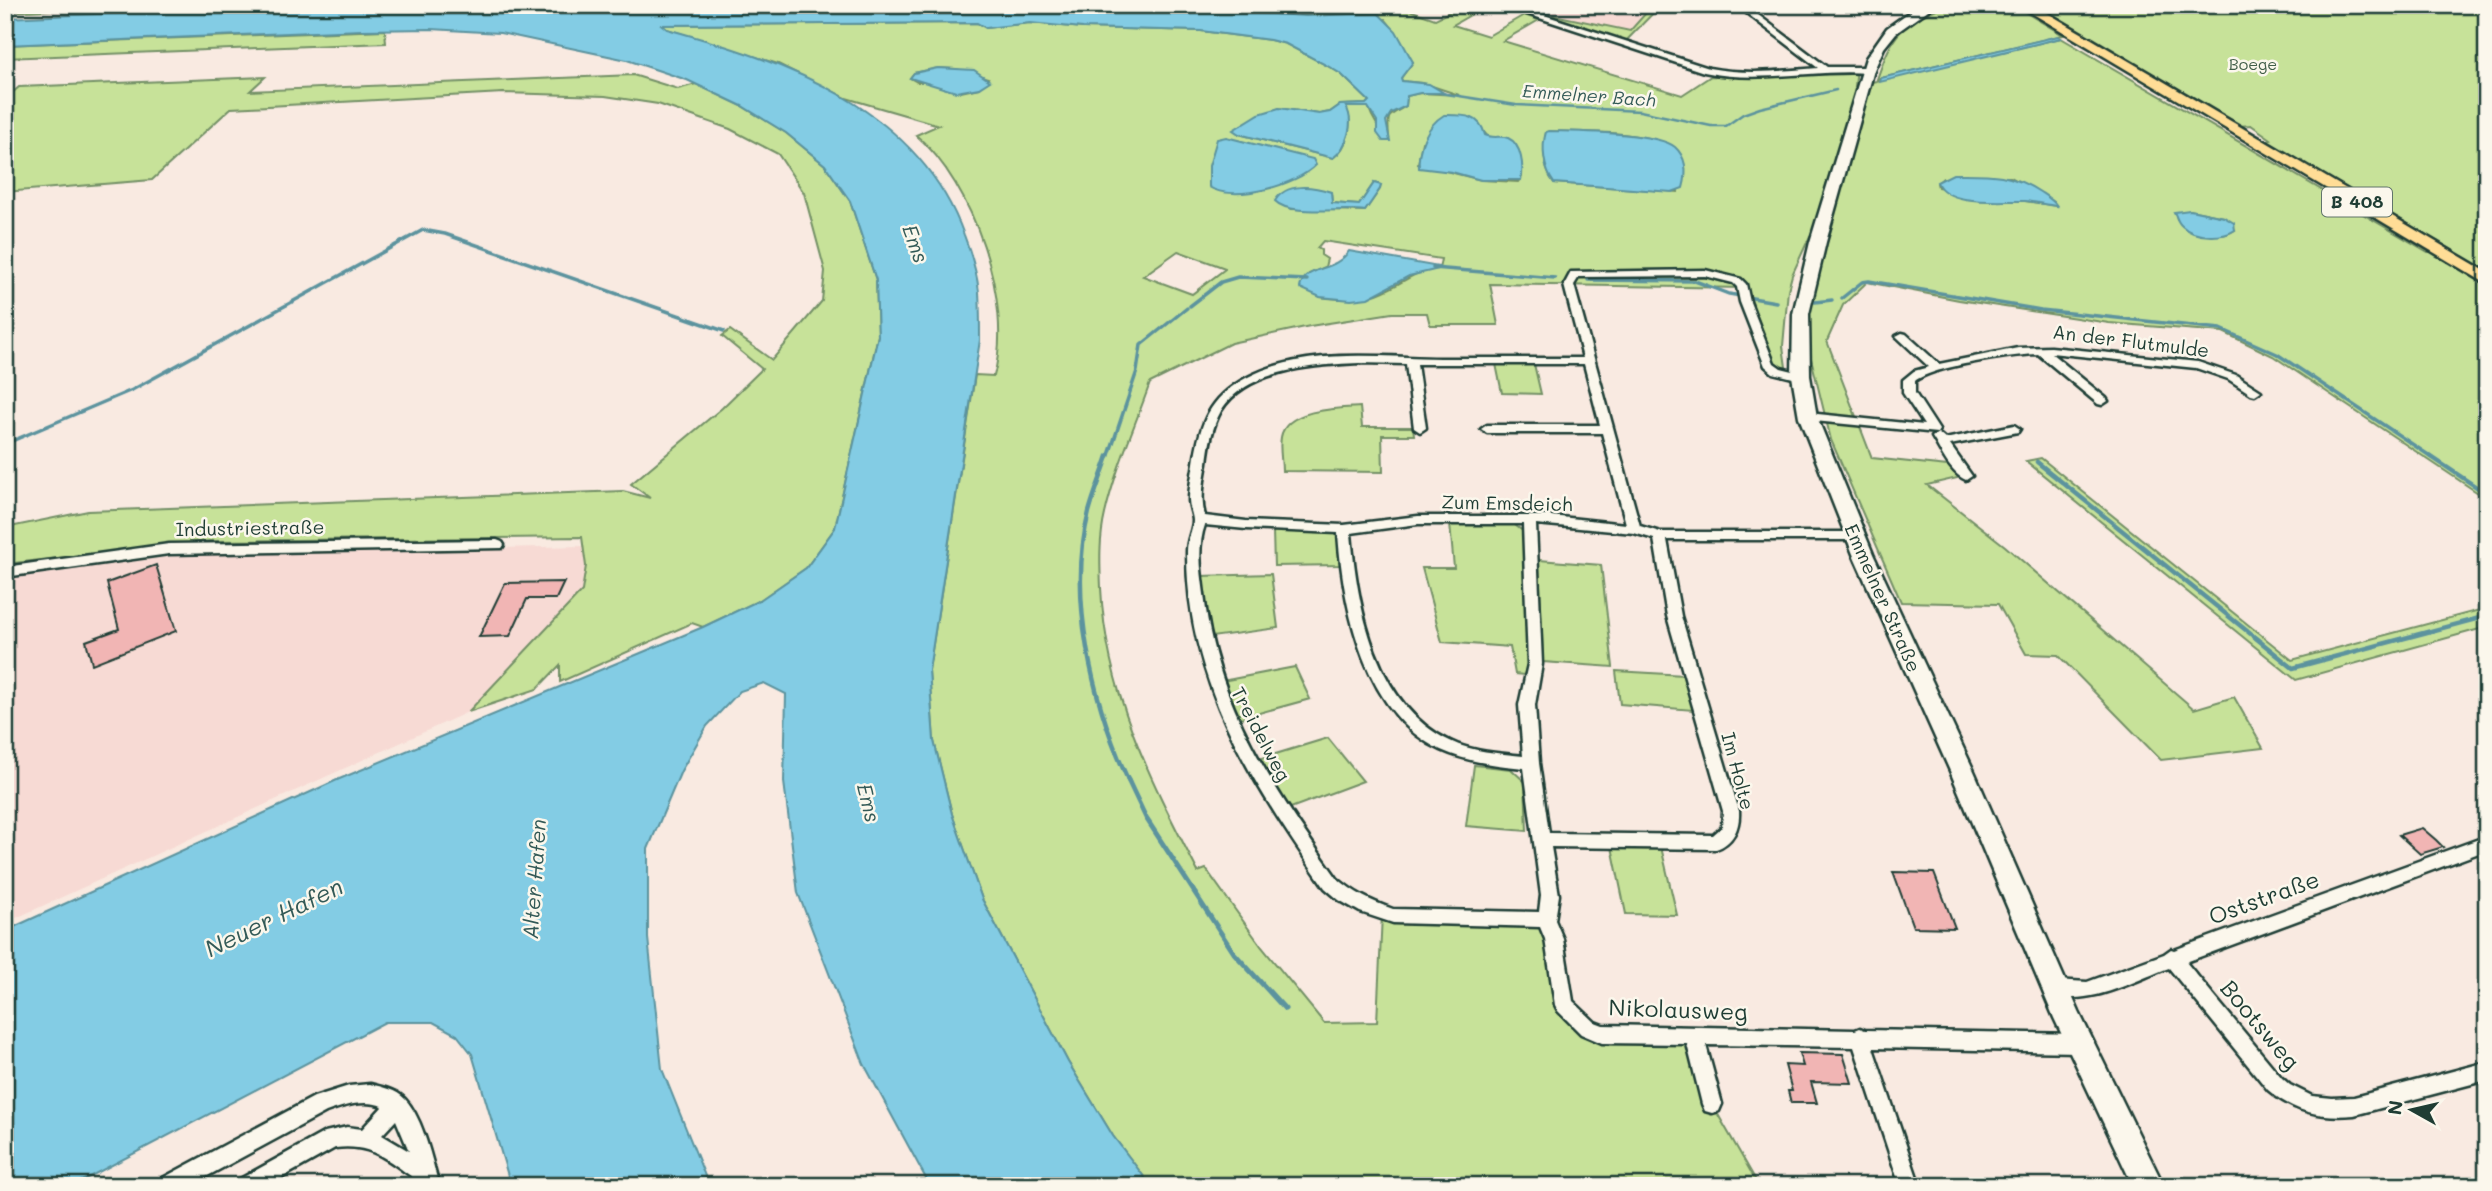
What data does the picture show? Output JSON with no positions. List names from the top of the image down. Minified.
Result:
{"streets":{"main road":["B 408"],"street":["An der Flutmulde","Zum Emsdeich","Industriestraße","Emmelner Straße","Treidelweg","Im Holte","Oststraße","Nikolausweg","Bootsweg"]},"crossings":[["Zum Emsdeich","Emmelner Straße"],["Zum Emsdeich","Treidelweg"],["Zum Emsdeich","Im Holte"],["Zum Emsdeich","Nikolausweg"],["Emmelner Straße","Oststraße"],["Emmelner Straße","Nikolausweg"],["Treidelweg","Nikolausweg"],["Im Holte","Nikolausweg"],["Oststraße","Bootsweg"]],"water":["Emmelner Bach","Ems","Alter Hafen","Neuer Hafen"],"parks":["Boege"],"north":"left"}
